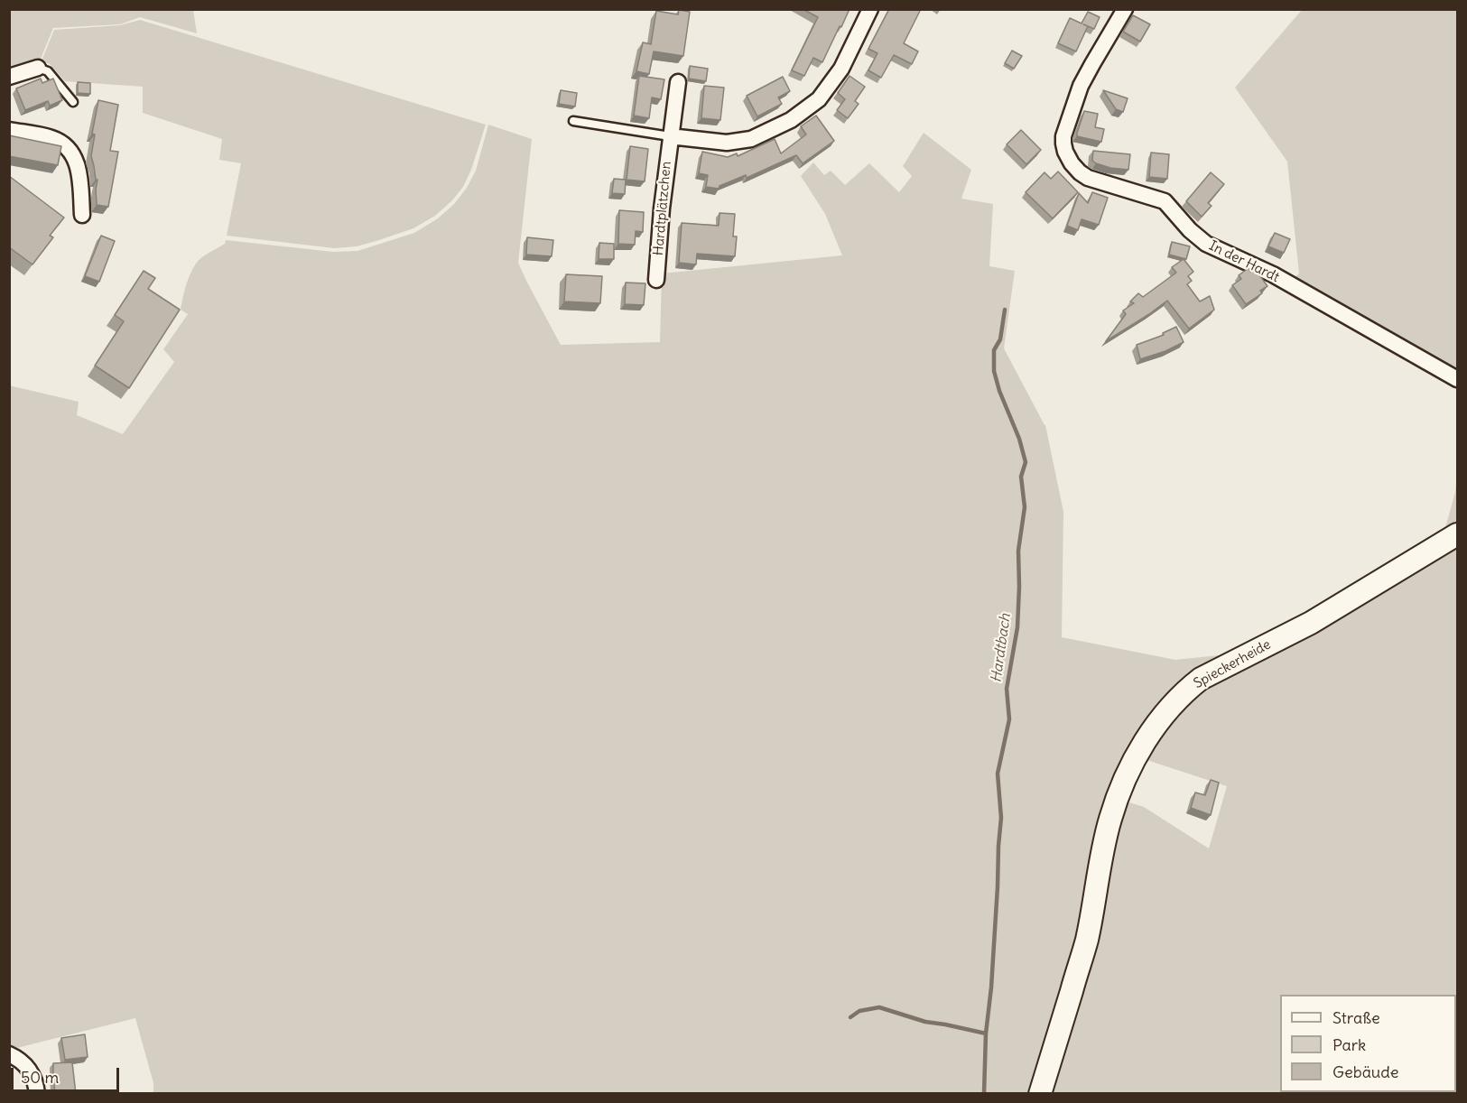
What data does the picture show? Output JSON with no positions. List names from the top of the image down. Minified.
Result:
{"streets":{"main road":["Spieckerheide"],"street":["Hardtplätzchen","In der Hardt"]},"water":["Hardtbach"],"legend":["Straße","Park","Gebäude"],"scale_bar":"50 m"}
